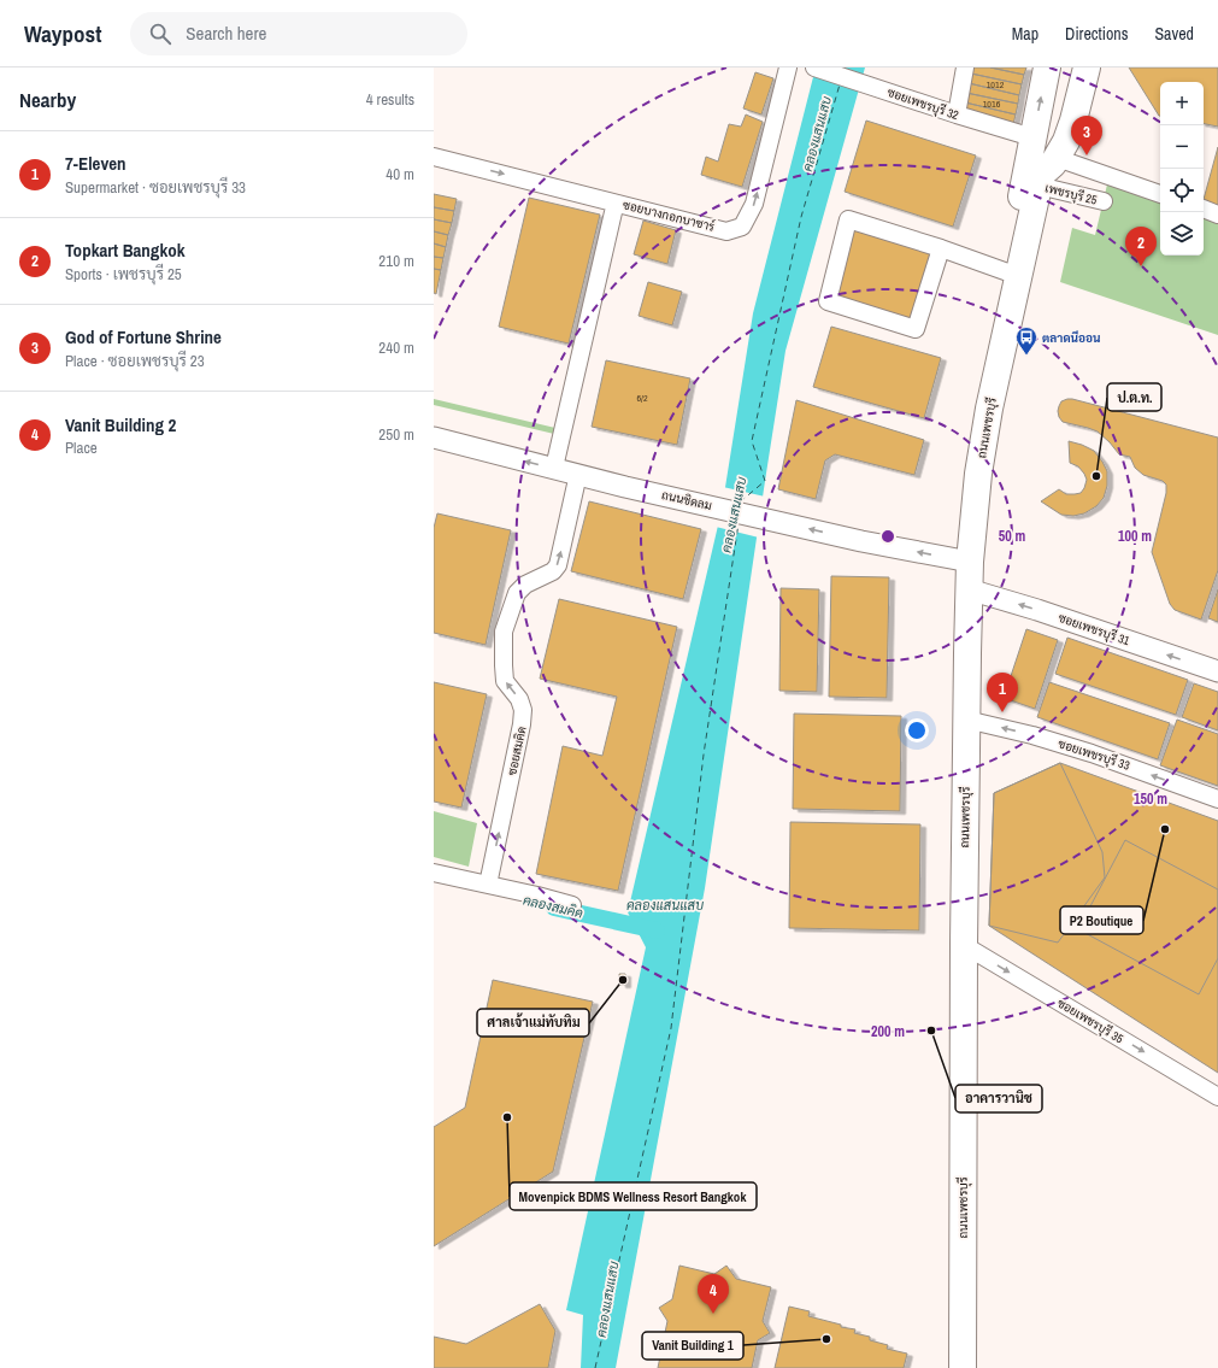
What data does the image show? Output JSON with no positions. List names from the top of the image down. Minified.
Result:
{"streets":{"main road":["ถนนเพชรบุรี"],"street":["ซอยเพชรบุรี 32","เพชรบุรี 25","ซอยบางกอกบาซาร์","ถนนชิดลม","ซอยเพชรบุรี 31","ซอยสมคิด","ซอยเพชรบุรี 33","ซอยเพชรบุรี 35"]},"crossings":[["ซอยเพชรบุรี 32","ถนนเพชรบุรี"],["เพชรบุรี 25","ถนนเพชรบุรี"],["ถนนเพชรบุรี","ถนนชิดลม"],["ถนนเพชรบุรี","ซอยเพชรบุรี 31"],["ถนนเพชรบุรี","ซอยเพชรบุรี 33"],["ถนนเพชรบุรี","ซอยเพชรบุรี 35"],["ถนนชิดลม","ซอยสมคิด"]],"one_way":["ถนนชิดลม","ซอยเพชรบุรี 31","ซอยสมคิด","ซอยเพชรบุรี 33","ซอยเพชรบุรี 35"],"water":["คลองแสนแสบ","คลองสมคิด"],"places":{"bus stop":["ตลาดนีออน"],"other":["ป.ต.ท.","P2 Boutique","ศาลเจ้าแม่ทับทิม","อาคารวานิช","Movenpick BDMS Wellness Resort Bangkok","Vanit Building 1"]},"house_numbers":["1012","1016","6/2"],"page":{"header":"Waypost","search":"Search here","nav":["Map","Directions","Saved"],"heading":["Nearby","4 results"],"map_buttons":["+","−"],"pins":["3","2","1","4"],"list":[{"mark":"1","name":"7-Eleven","note":"Supermarket · ซอยเพชรบุรี 33","value":"40 m"},{"mark":"2","name":"Topkart Bangkok","note":"Sports · เพชรบุรี 25","value":"210 m"},{"mark":"3","name":"God of Fortune Shrine","note":"Place · ซอยเพชรบุรี 23","value":"240 m"},{"mark":"4","name":"Vanit Building 2","note":"Place","value":"250 m"}]},"rings":["50 m","100 m","150 m","200 m"]}
